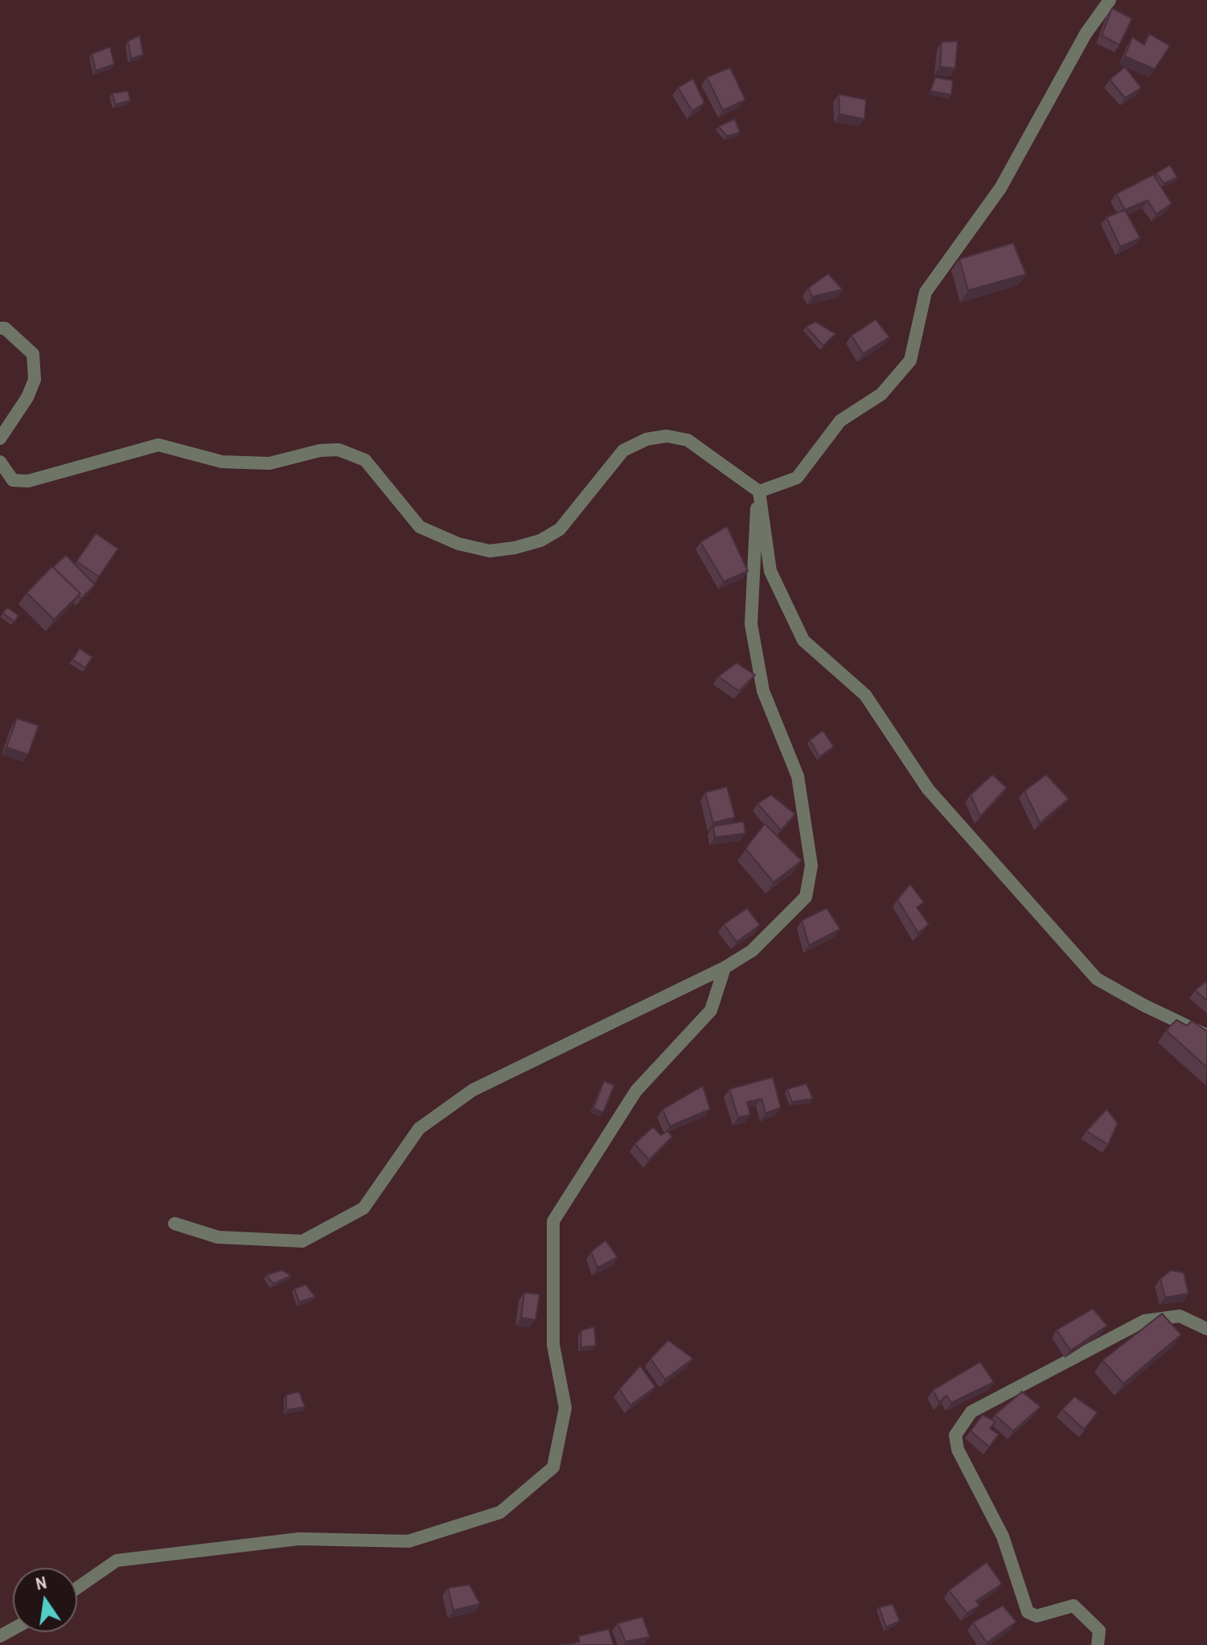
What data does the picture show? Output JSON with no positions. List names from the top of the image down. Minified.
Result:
{"north":"top"}
